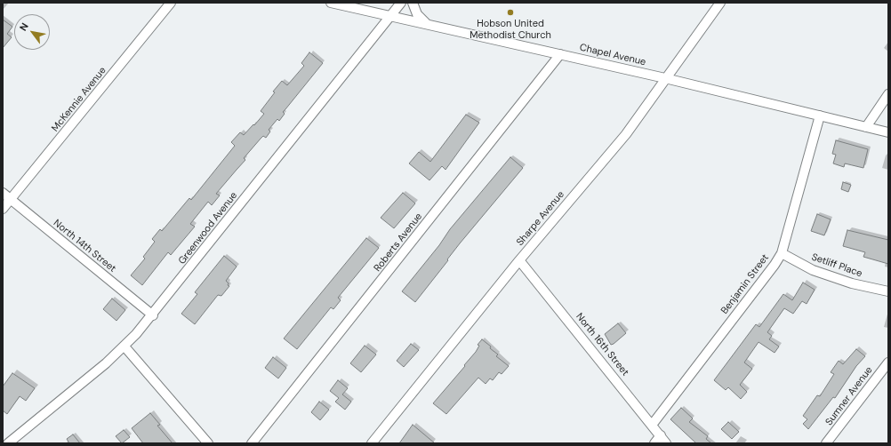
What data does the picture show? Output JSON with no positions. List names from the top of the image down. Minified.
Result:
{"streets":{"street":["Chapel Avenue","McKennie Avenue","Sharpe Avenue","Greenwood Avenue","Roberts Avenue","North 14th Street","Setliff Place","Benjamin Street","North 16th Street","Sumner Avenue"]},"crossings":[["Chapel Avenue","Sharpe Avenue"],["Chapel Avenue","Greenwood Avenue"],["Chapel Avenue","Roberts Avenue"],["Chapel Avenue","Benjamin Street"],["McKennie Avenue","North 14th Street"],["Sharpe Avenue","North 16th Street"],["Greenwood Avenue","North 14th Street"],["Setliff Place","Benjamin Street"],["Benjamin Street","North 16th Street"]],"places":["Hobson United Methodist Church"],"north":"top left"}
